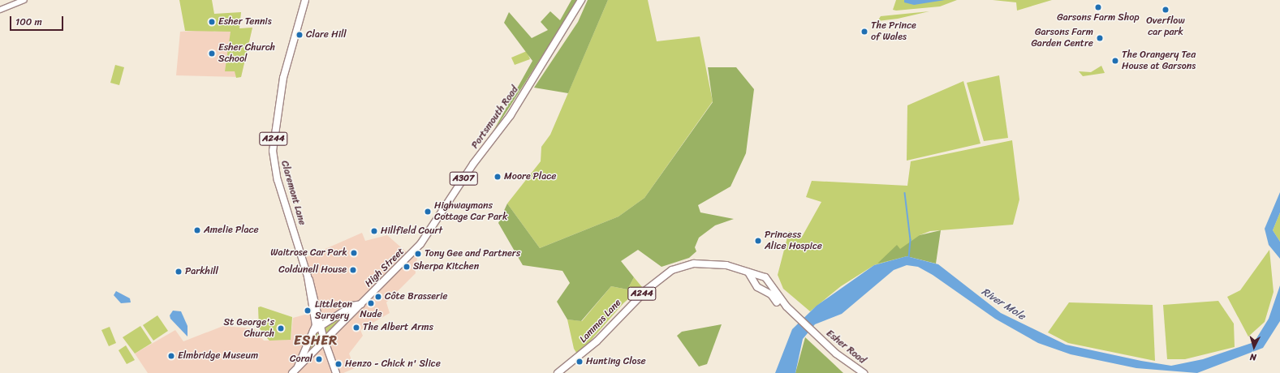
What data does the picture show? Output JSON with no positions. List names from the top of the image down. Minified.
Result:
{"streets":{"main road":["Portsmouth Road","A244","A307","Claremont Lane","High Street","Lammas Lane","Esher Road"]},"crossings":[["Portsmouth Road","High Street"],["A244","Claremont Lane"],["A244","High Street"],["Claremont Lane","High Street"]],"districts":["ESHER"],"water":["River Mole"],"places":["Garsons Farm Shop","Overflow car park","Esher Tennis","The Prince of Wales","Clare Hill","Garsons Farm Garden Centre","Esher Church School","The Orangery Tea House at Garsons","Moore Place","Highwaymans Cottage Car Park","Amelie Place","Hillfield Court","Princess Alice Hospice","Waitrose Car Park","Tony Gee and Partners","Sherpa Kitchen","Coldunell House","Parkhill","Côte Brasserie","Nude","Littleton Surgery","The Albert Arms","St George's Church","Elmbridge Museum","Coral","Hunting Close","Henzo - Chick n' Slice"],"scale_bar":"100 m","north":"bottom"}
